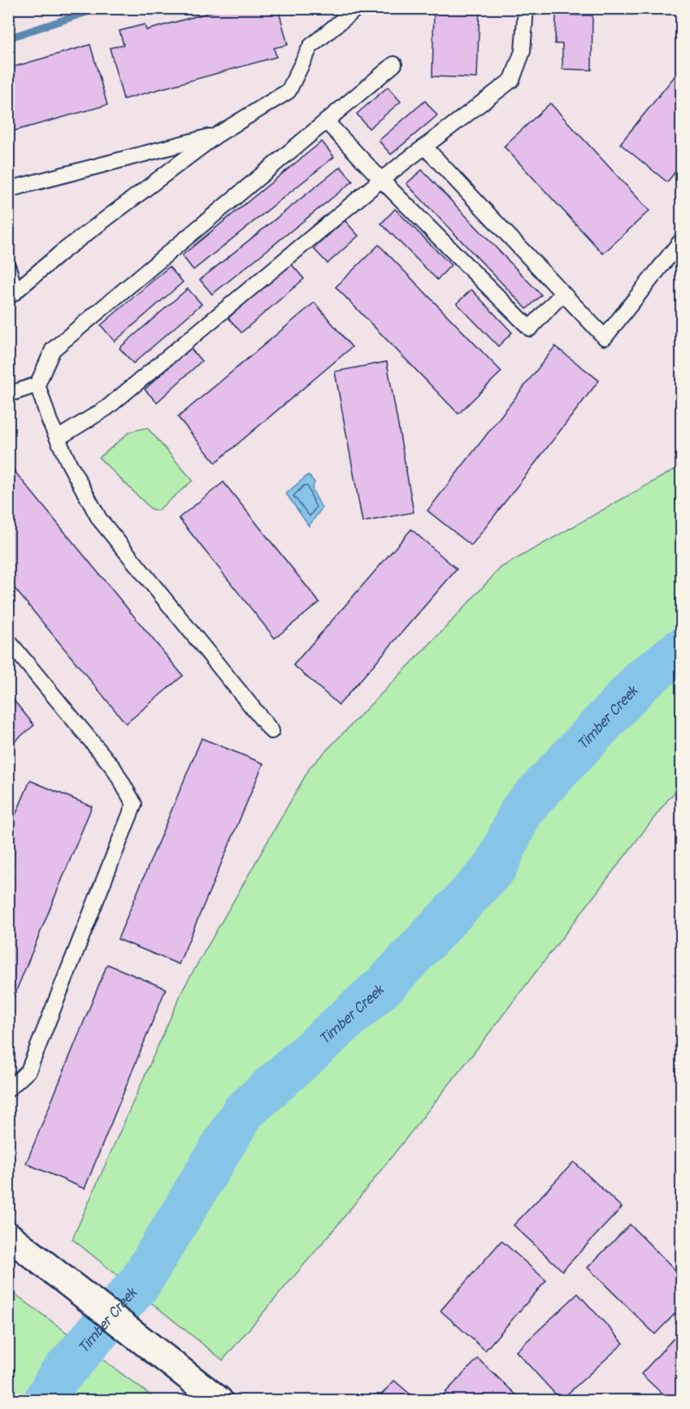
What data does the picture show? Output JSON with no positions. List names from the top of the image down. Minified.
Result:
{"water":["Timber Creek"]}
